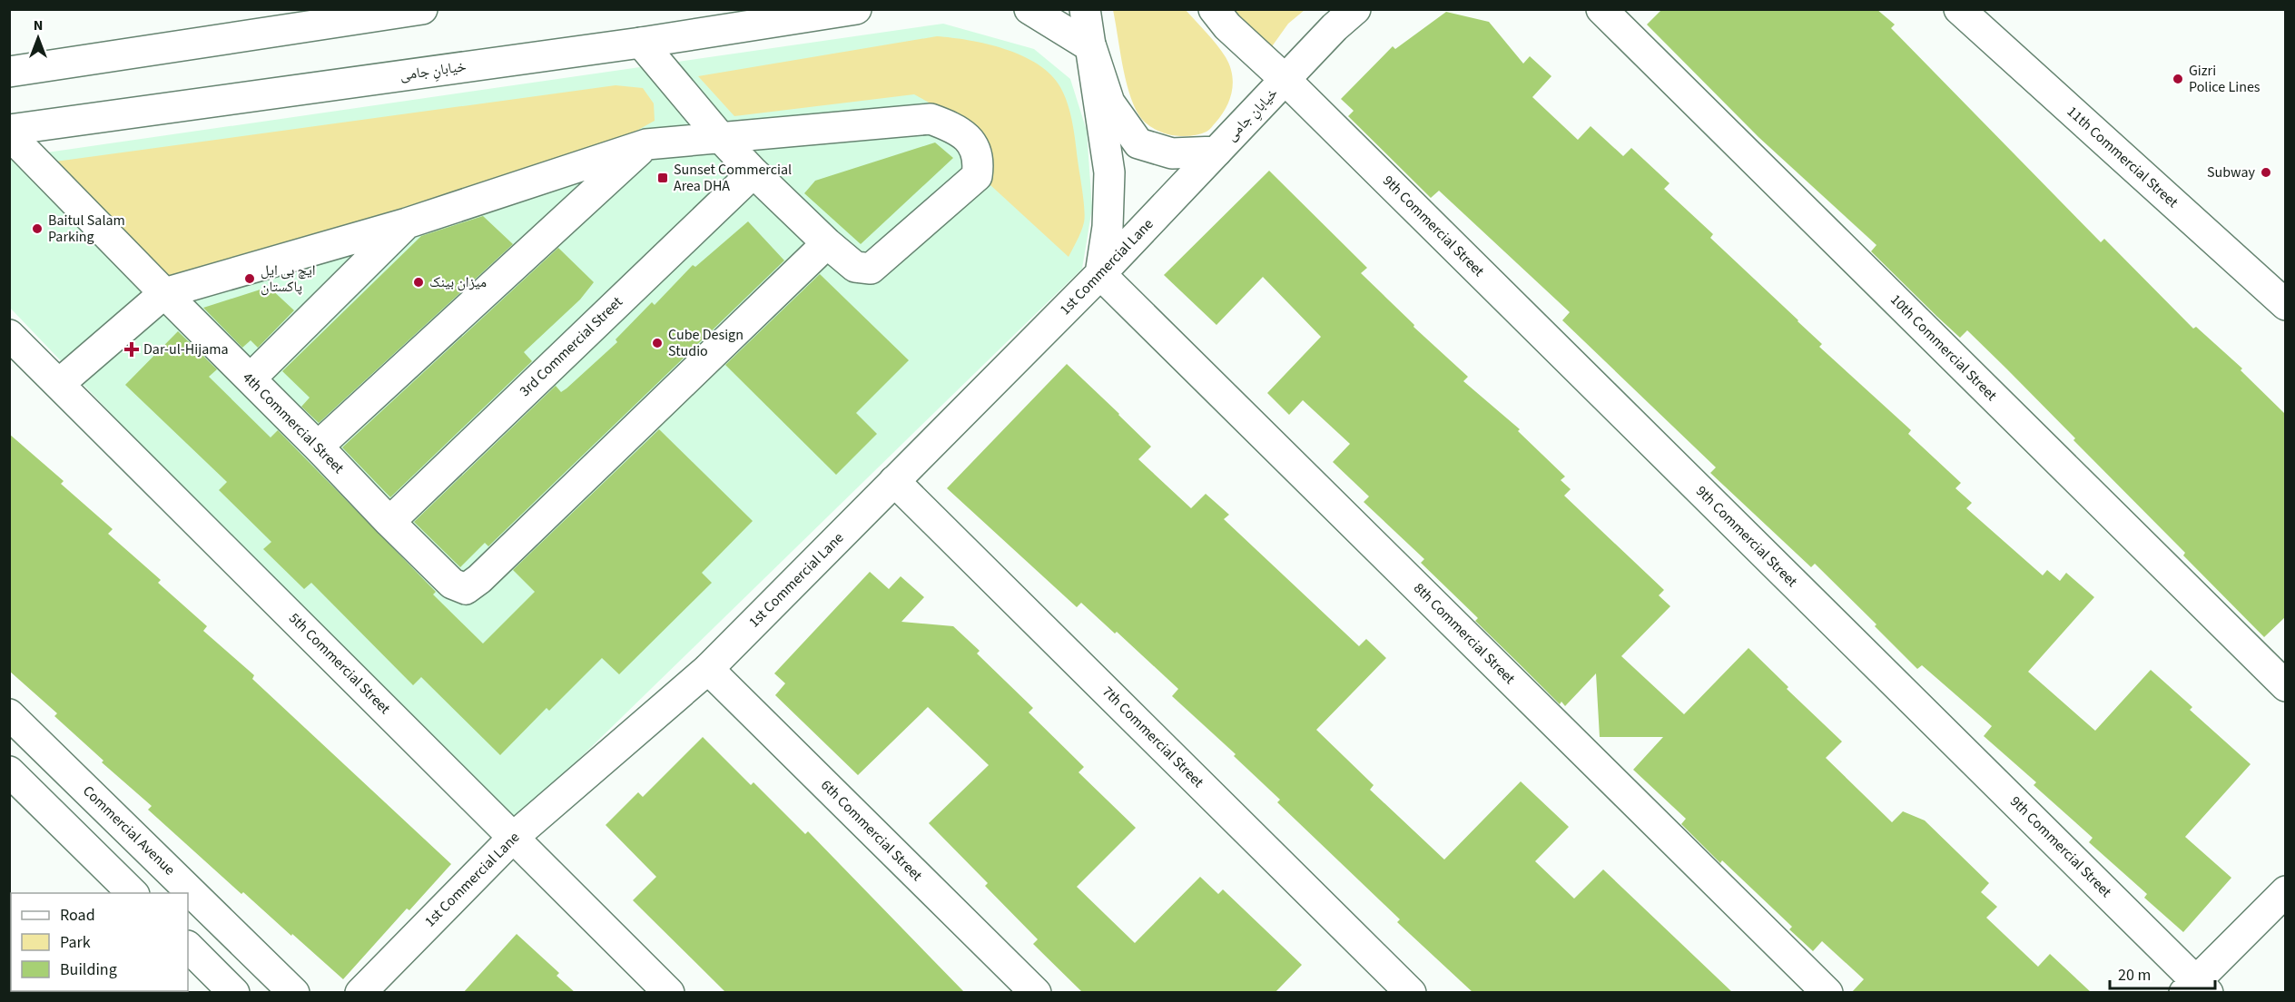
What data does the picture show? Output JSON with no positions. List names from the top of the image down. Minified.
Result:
{"streets":{"street":["خیابانِ جامی","11th Commercial Street","9th Commercial Street","1st Commercial Lane","3rd Commercial Street","10th Commercial Street","4th Commercial Street","8th Commercial Street","5th Commercial Street","7th Commercial Street","Commercial Avenue","6th Commercial Street"]},"crossings":[["خیابانِ جامی","9th Commercial Street"],["خیابانِ جامی","1st Commercial Lane"],["1st Commercial Lane","8th Commercial Street"],["1st Commercial Lane","5th Commercial Street"],["1st Commercial Lane","7th Commercial Street"],["1st Commercial Lane","6th Commercial Street"],["3rd Commercial Street","4th Commercial Street"]],"places":{"other":["Gizri Police Lines","Subway","Baitul Salam Parking","ایچ بی ایل پاکستان","میزان بینک","Cube Design Studio"],"transit":["Sunset Commercial Area DHA"],"health":["Dar-ul-Hijama"]},"legend":["Road","Park","Building"],"scale_bar":"20 m","north":"top"}
